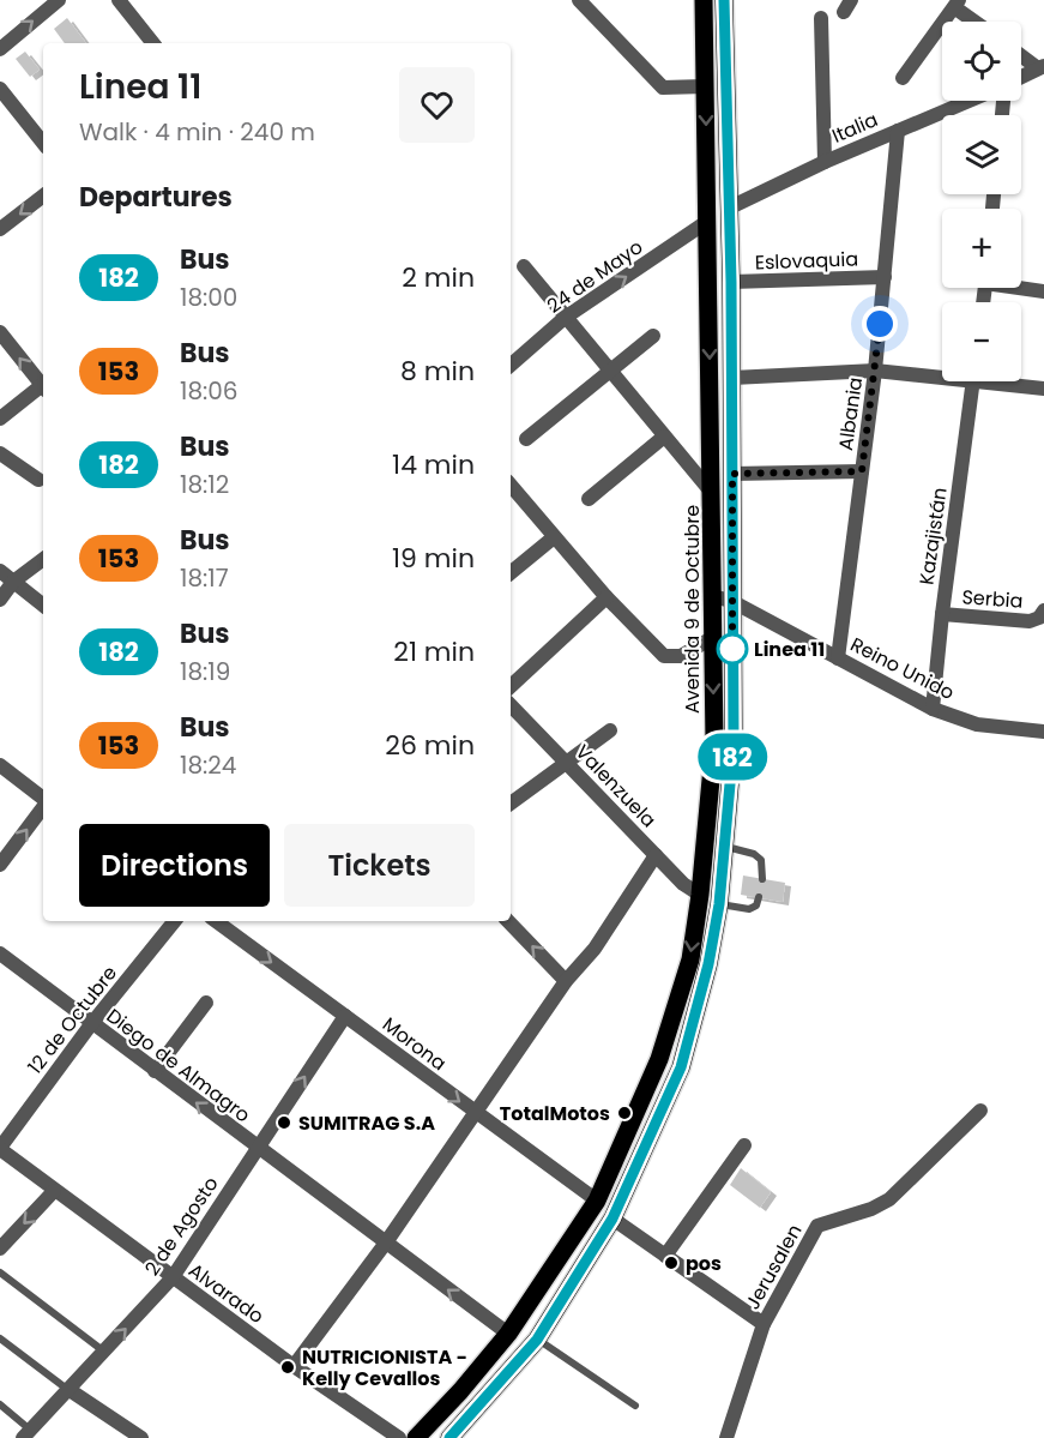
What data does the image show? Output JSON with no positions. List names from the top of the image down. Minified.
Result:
{"streets":{"main road":["Avenida 9 de Octubre"],"street":["Italia","Eslovaquia","24 de Mayo","Albania","Kazajistán","Serbia","Reino Unido","Valenzuela","12 de Octubre","Morona","Diego de Almagro","2 de Agosto","Jerusalen","Alvarado"]},"crossings":[["Italia","Albania"],["Italia","Avenida 9 de Octubre"],["Eslovaquia","Albania"],["Eslovaquia","Avenida 9 de Octubre"],["24 de Mayo","Avenida 9 de Octubre"],["Albania","Reino Unido"],["Kazajistán","Serbia"],["Kazajistán","Reino Unido"],["Avenida 9 de Octubre","Reino Unido"],["Avenida 9 de Octubre","Valenzuela"],["Avenida 9 de Octubre","Morona"],["Avenida 9 de Octubre","Diego de Almagro"],["12 de Octubre","Diego de Almagro"],["12 de Octubre","Alvarado"],["Morona","2 de Agosto"],["Diego de Almagro","2 de Agosto"],["2 de Agosto","Alvarado"]],"one_way":["Morona","Diego de Almagro"],"places":["Linea 11","TotalMotos","SUMITRAG S.A","pos","NUTRICIONISTA - Kelly Cevallos"],"lines":["bus line 182"],"page":{"on_map":"182","map_buttons":["+","−"],"heading":[["Linea 11","Walk · 4 min · 240 m"],"Departures"],"list":[{"mark":"182","name":"Bus","note":"18:00","value":"2 min"},{"mark":"153","name":"Bus","note":"18:06","value":"8 min"},{"mark":"182","name":"Bus","note":"18:12","value":"14 min"},{"mark":"153","name":"Bus","note":"18:17","value":"19 min"},{"mark":"182","name":"Bus","note":"18:19","value":"21 min"},{"mark":"153","name":"Bus","note":"18:24","value":"26 min"}],"buttons":["Directions","Tickets"]}}
